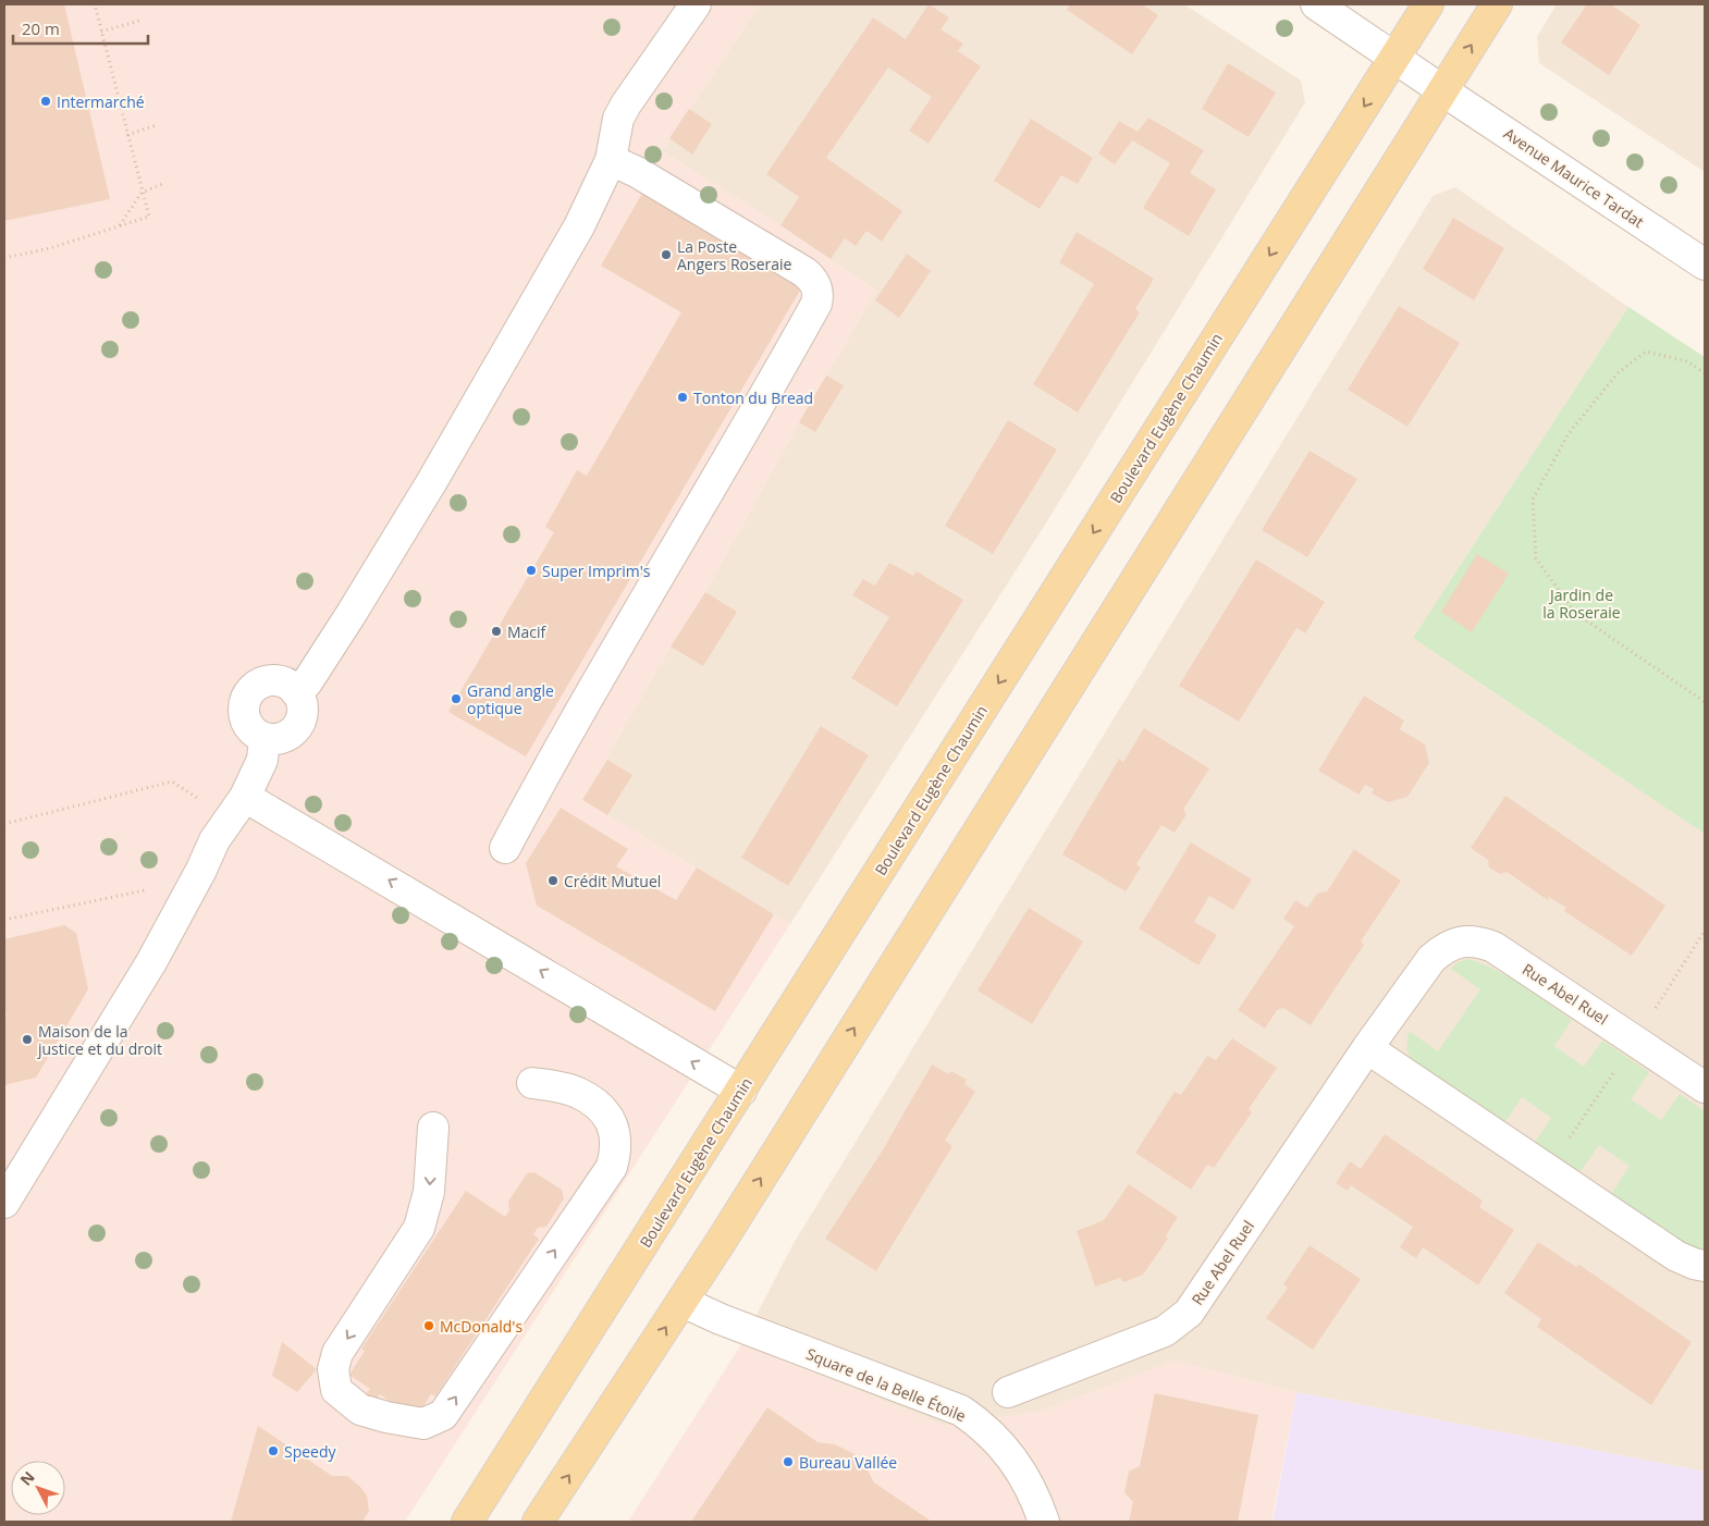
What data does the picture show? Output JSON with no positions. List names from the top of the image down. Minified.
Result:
{"streets":{"main road":["Boulevard Eugène Chaumin"],"street":["Avenue Maurice Tardat","Rue Abel Ruel","Square de la Belle Étoile"]},"crossings":[["Avenue Maurice Tardat","Boulevard Eugène Chaumin"]],"parks":["Jardin de la Roseraie"],"places":["Intermarché","La Poste Angers Roseraie","Tonton du Bread","Super Imprim's","Macif","Grand angle optique","Crédit Mutuel","Maison de la justice et du droit","McDonald's","Speedy","Bureau Vallée"],"scale_bar":"20 m","north":"top left"}
